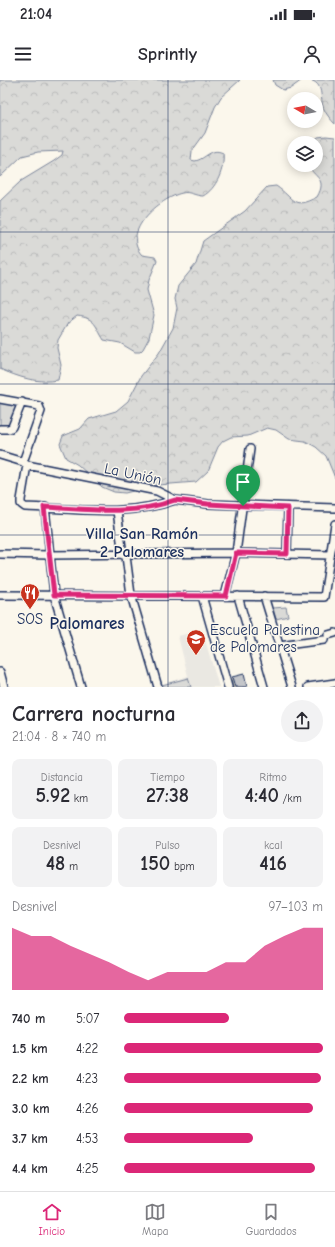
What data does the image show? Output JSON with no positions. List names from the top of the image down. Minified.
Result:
{"streets":{"street":["La Unión"]},"districts":["Villa San Ramón 2 Palomares","Palomares"],"places":{"restaurant":["SOS"],"school or university":["Escuela Palestina de Palomares"]},"north":"left","page":{"status":"21:04","header":"Sprintly","heading":["Carrera nocturna","21:04 · 8 × 740 m"],"stats":[["Distancia","5.92 km"],["Tiempo","27:38"],["Ritmo","4:40 /km"],["Desnivel","48 m"],["Pulso","150 bpm"],["kcal","416"]],"chart":["Desnivel","97–103 m"],"list":[{"name":"740 m","note":"5:07"},{"name":"1.5 km","note":"4:22"},{"name":"2.2 km","note":"4:23"},{"name":"3.0 km","note":"4:26"},{"name":"3.7 km","note":"4:53"},{"name":"4.4 km","note":"4:25"}],"tabs":["Inicio","Mapa","Guardados"]}}
